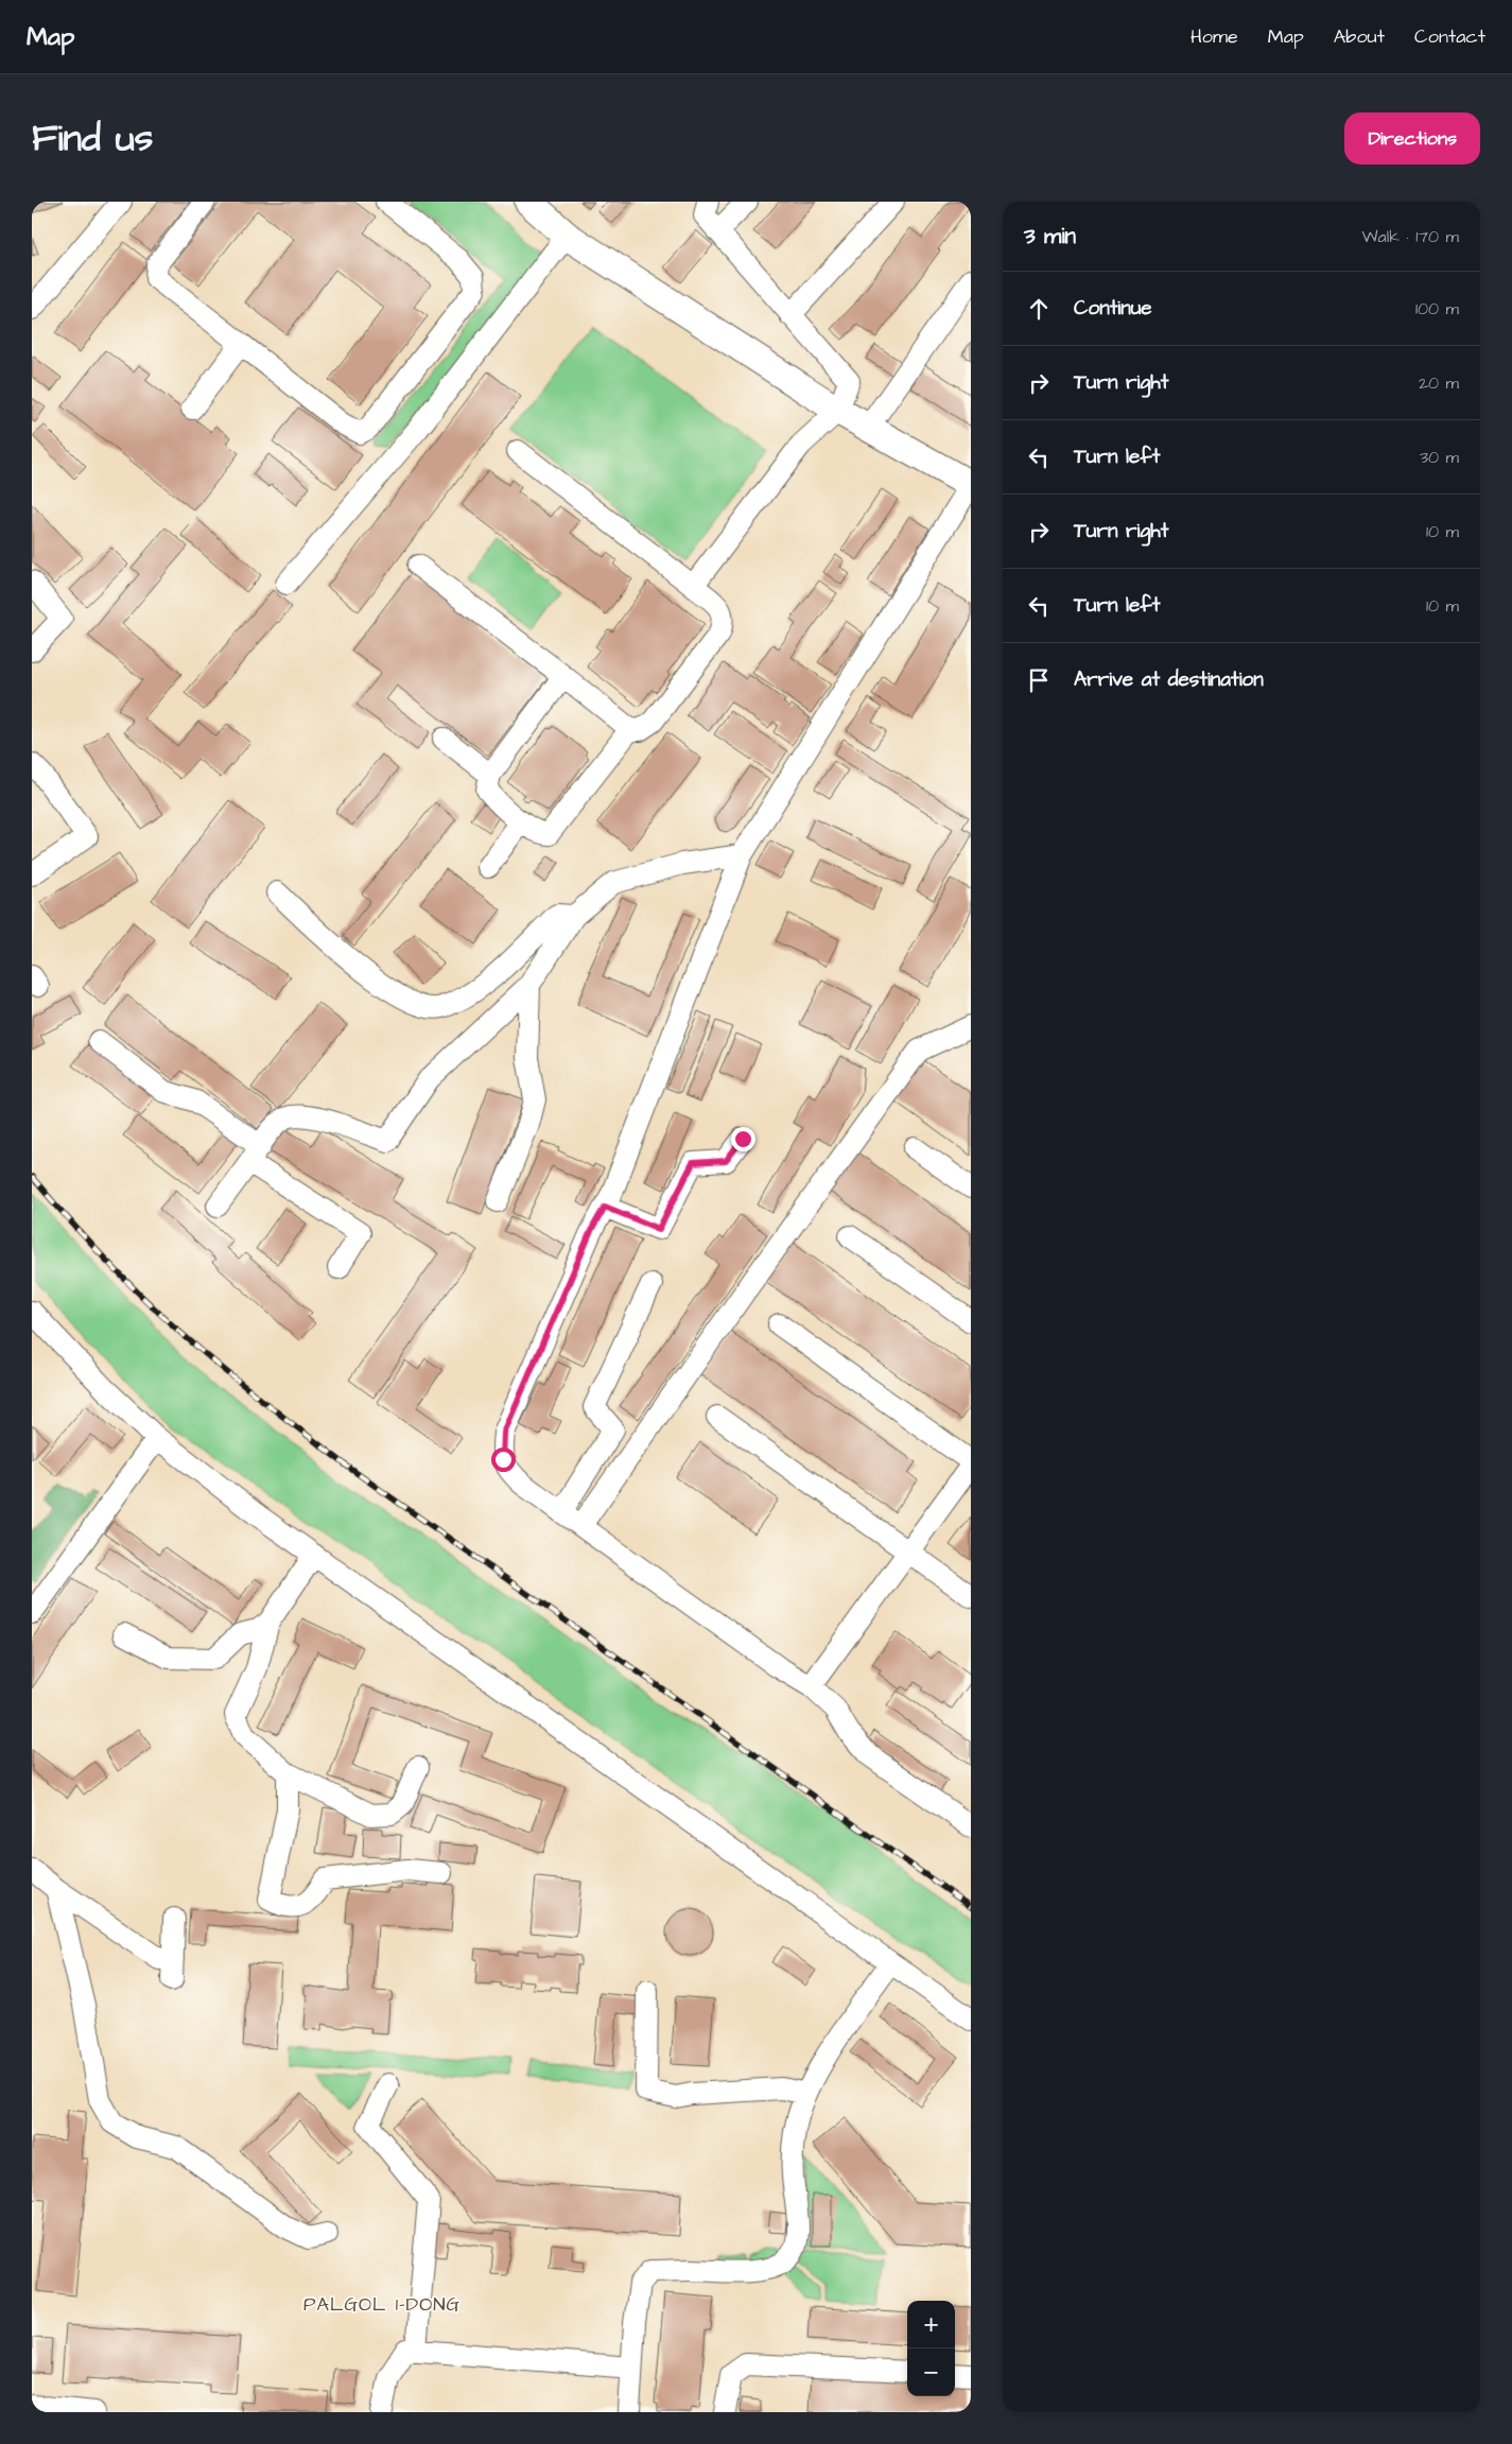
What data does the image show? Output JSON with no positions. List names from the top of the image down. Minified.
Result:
{"districts":["PALGOL 1-DONG"],"page":{"header":"Map","nav":["Home","Map","About","Contact"],"title":"Find us","buttons":"Directions","heading":["3 min","Walk · 170 m"],"list":[["Continue","100 m"],["Turn right","20 m"],["Turn left","30 m"],["Turn right","10 m"],["Turn left","10 m"],"Arrive at destination"],"map_buttons":["+","−"]}}
